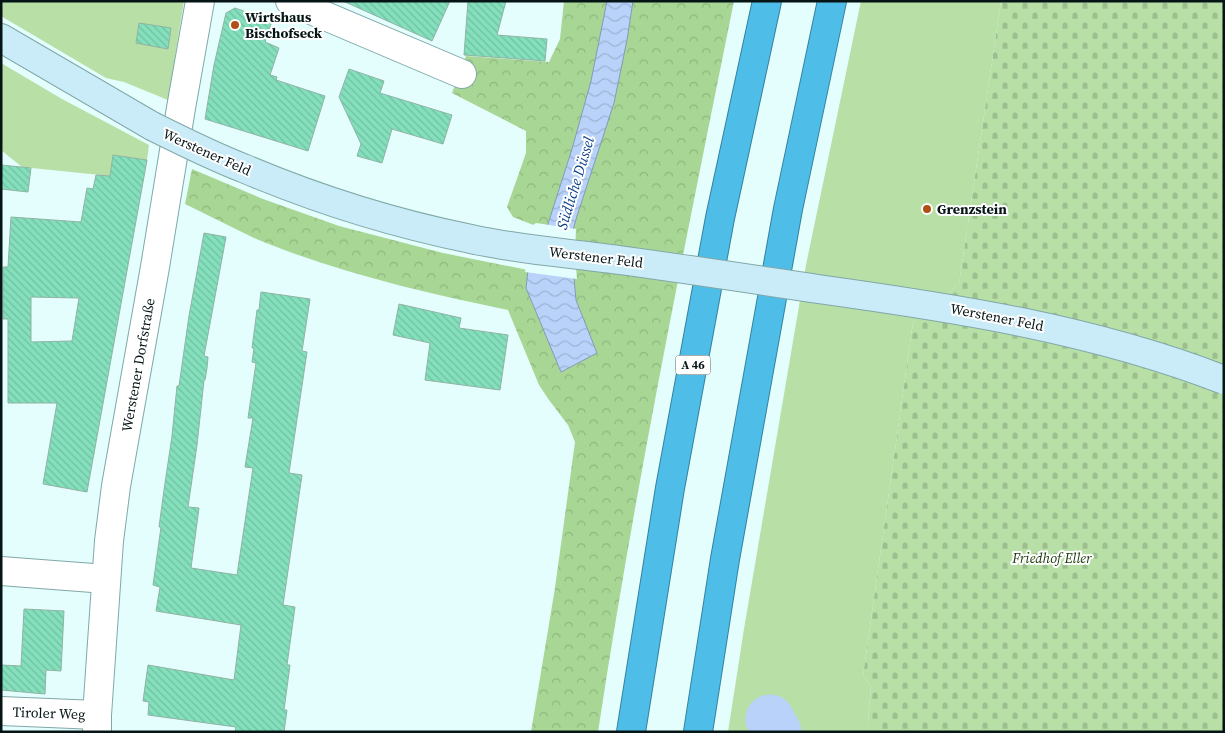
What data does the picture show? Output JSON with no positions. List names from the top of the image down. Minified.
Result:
{"streets":{"highway":["A 46"],"main road":["Werstener Feld"],"street":["Werstener Dorfstraße","Tiroler Weg"]},"crossings":[["Werstener Dorfstraße","Tiroler Weg"]],"water":["Südliche Düssel"],"parks":["Friedhof Eller"],"places":["Wirtshaus Bischofseck","Grenzstein"]}
